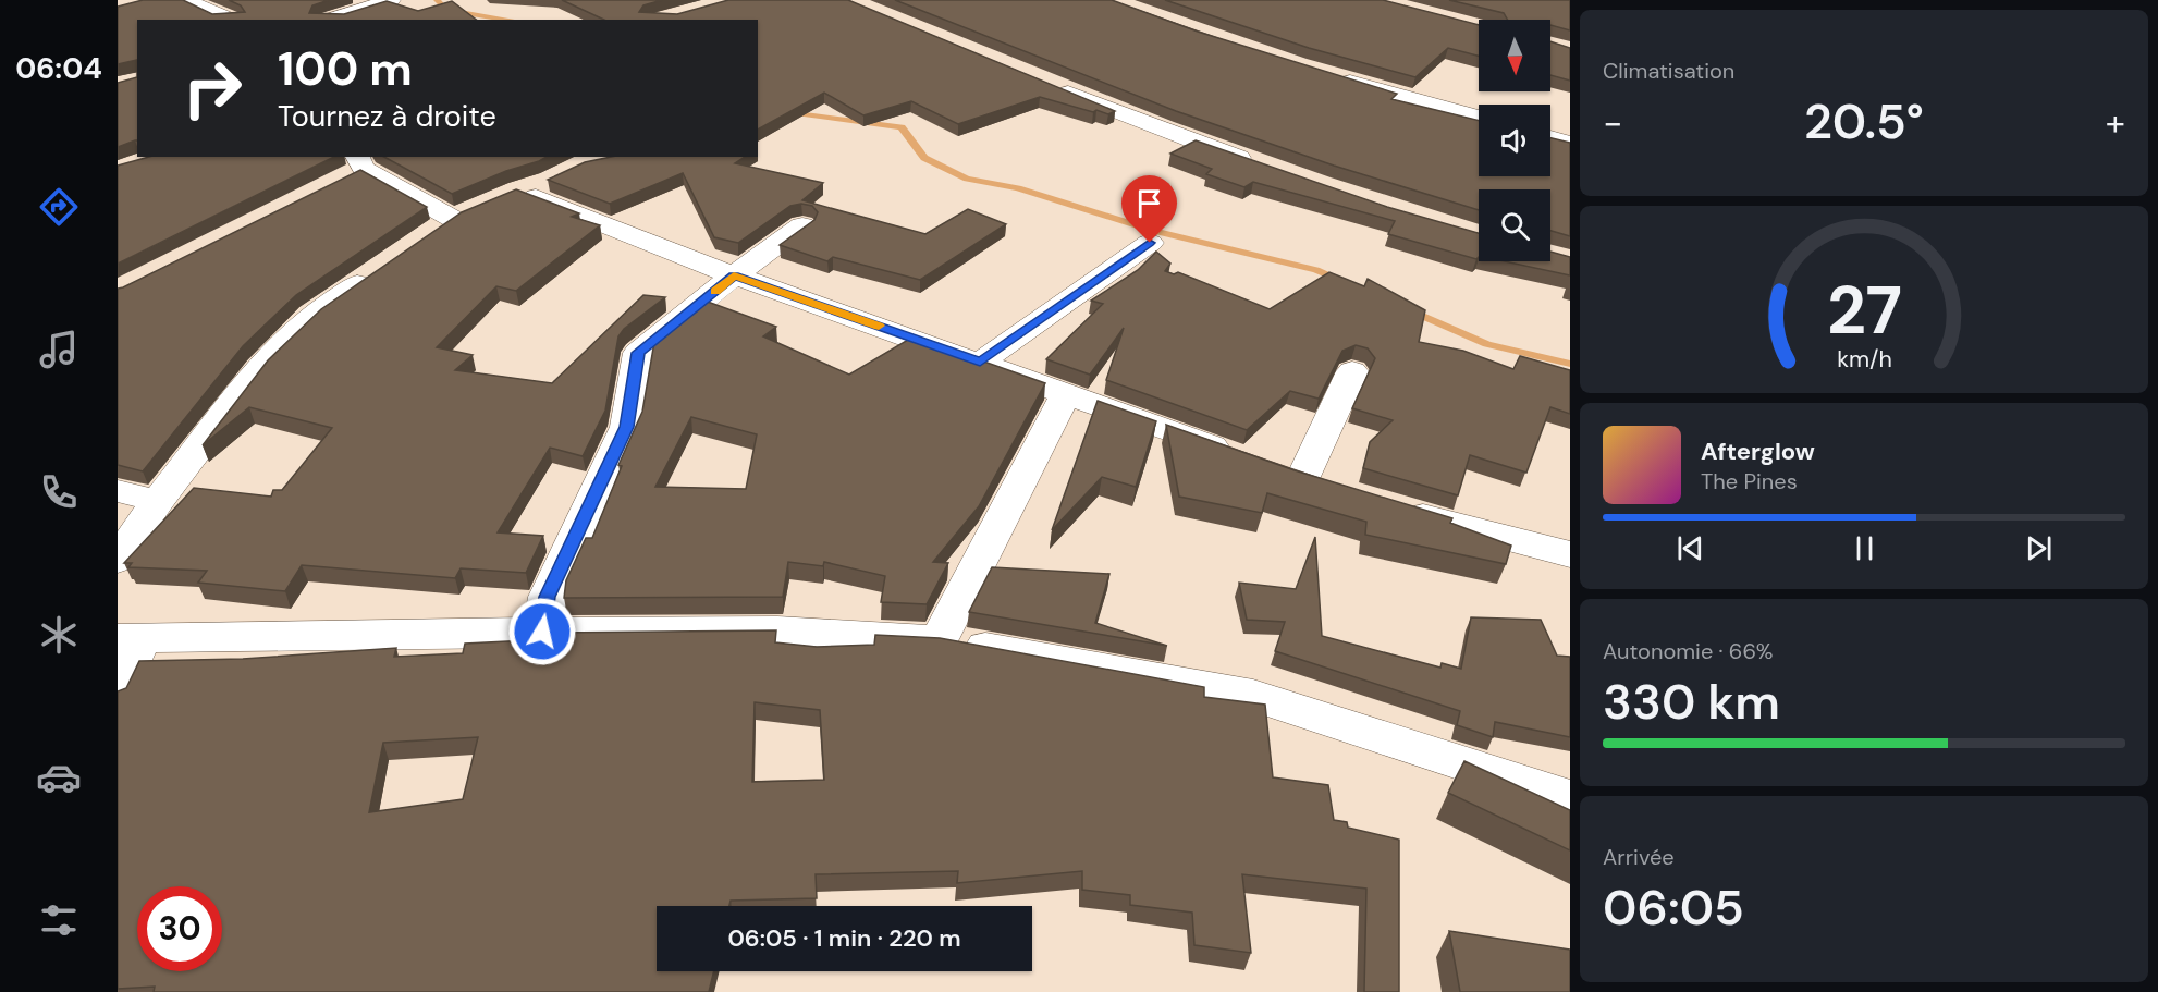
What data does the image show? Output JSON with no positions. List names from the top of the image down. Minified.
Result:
{"north":"bottom","page":{"tabs":"06:04","tile":["Climatisation",["Autonomie · 66%","330 km"],["Arrivée","06:05"]],"turn":["100 m","Tournez à droite"],"heat":["−","20.5°","+"],"song":["Afterglow","The Pines"],"limit":"30","trip":"06:05 · 1 min · 220 m","gauge":["27","km/h"]}}
